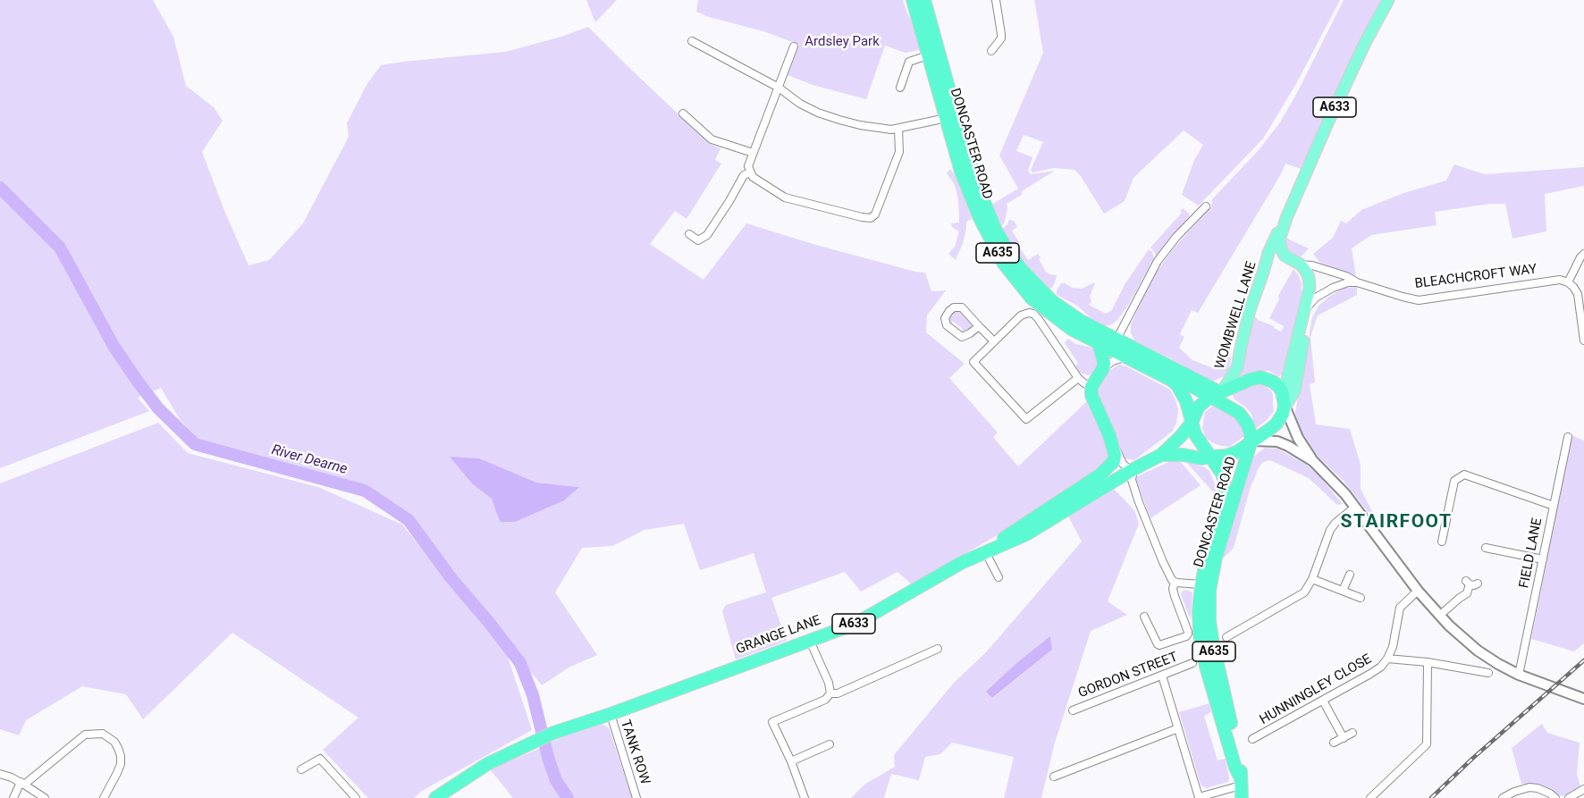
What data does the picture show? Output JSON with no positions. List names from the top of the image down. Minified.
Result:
{"streets":{"highway":["A633","DONCASTER ROAD","A635","GRANGE LANE"],"main road":["BLEACHCROFT WAY","WOMBWELL LANE"],"street":["FIELD LANE","GORDON STREET","HUNNINGLEY CLOSE","TANK ROW"]},"crossings":[["A633","DONCASTER ROAD"],["A633","A635"],["A633","WOMBWELL LANE"],["A633","GRANGE LANE"],["DONCASTER ROAD","A635"],["DONCASTER ROAD","WOMBWELL LANE"],["DONCASTER ROAD","GRANGE LANE"],["A635","WOMBWELL LANE"],["A635","GRANGE LANE"],["BLEACHCROFT WAY","WOMBWELL LANE"],["WOMBWELL LANE","GRANGE LANE"],["GRANGE LANE","TANK ROW"]],"districts":["STAIRFOOT"],"water":["River Dearne"],"parks":["Ardsley Park"]}
